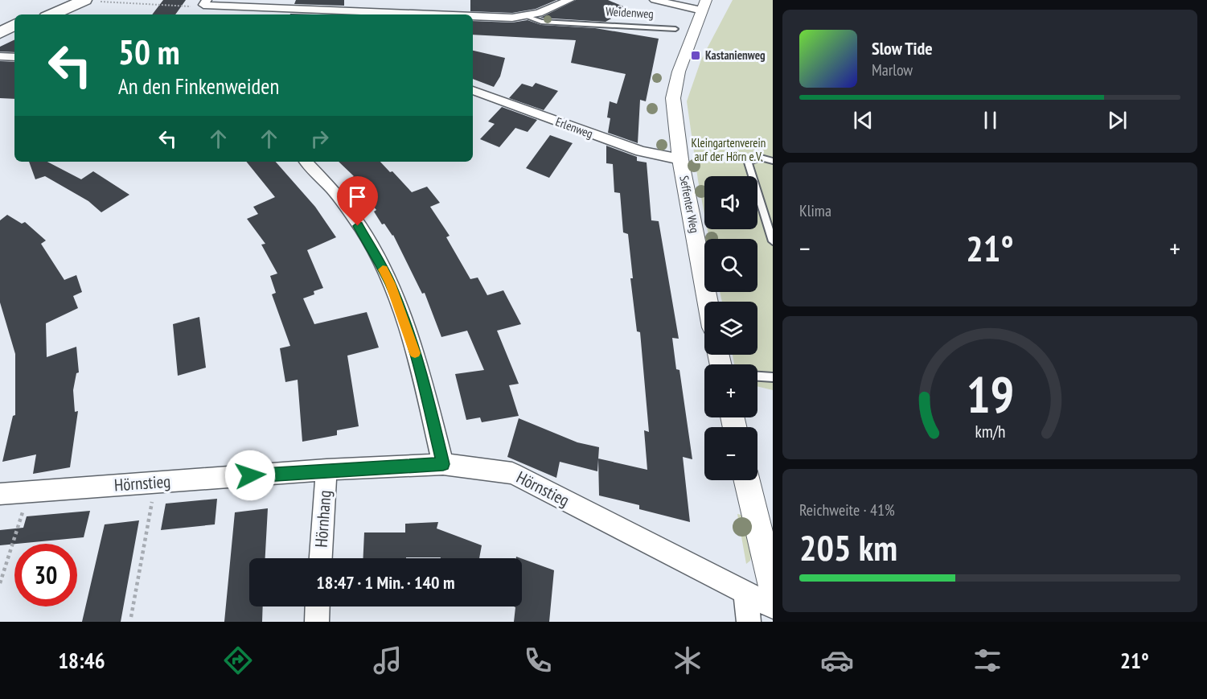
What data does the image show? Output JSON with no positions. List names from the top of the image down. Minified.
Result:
{"streets":{"street":["Weidenweg","Erlenweg","Seffenter Weg","Hörnstieg","Hörnhang"]},"crossings":[["Erlenweg","Seffenter Weg"],["Hörnstieg","Hörnhang"]],"parks":["Kleingartenverein auf der Hörn e.V."],"places":{"transit":["Kastanienweg"]},"page":{"turn":["50 m","An den Finkenweiden"],"song":["Slow Tide","Marlow"],"tile":["Klima",["Reichweite · 41%","205 km"]],"map_buttons":["+","−"],"heat":["−","21°","+"],"limit":"30","trip":"18:47 · 1 Min. · 140 m","tabs":["18:46","21°"],"gauge":["19","km/h"]}}
